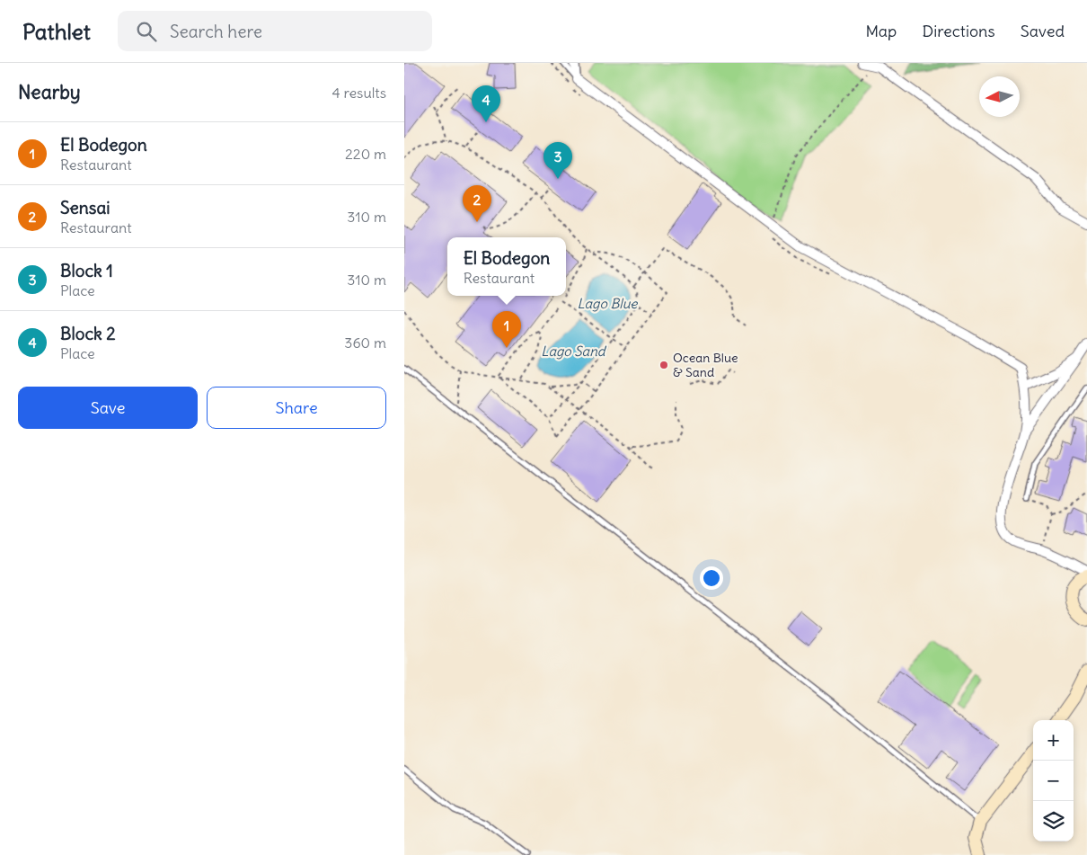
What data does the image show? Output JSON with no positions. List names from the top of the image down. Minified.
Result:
{"water":["Lago Blue","Lago Sand"],"places":["Ocean Blue & Sand"],"north":"left","page":{"header":"Pathlet","search":"Search here","nav":["Map","Directions","Saved"],"heading":["Nearby","4 results"],"pins":["4","3","2","1"],"list":[{"mark":"1","name":"El Bodegon","note":"Restaurant","value":"220 m"},{"mark":"2","name":"Sensai","note":"Restaurant","value":"310 m"},{"mark":"3","name":"Block 1","note":"Place","value":"310 m"},{"mark":"4","name":"Block 2","note":"Place","value":"360 m"}],"popup":["El Bodegon","Restaurant"],"buttons":["Save","Share"],"map_buttons":["+","−"]}}
